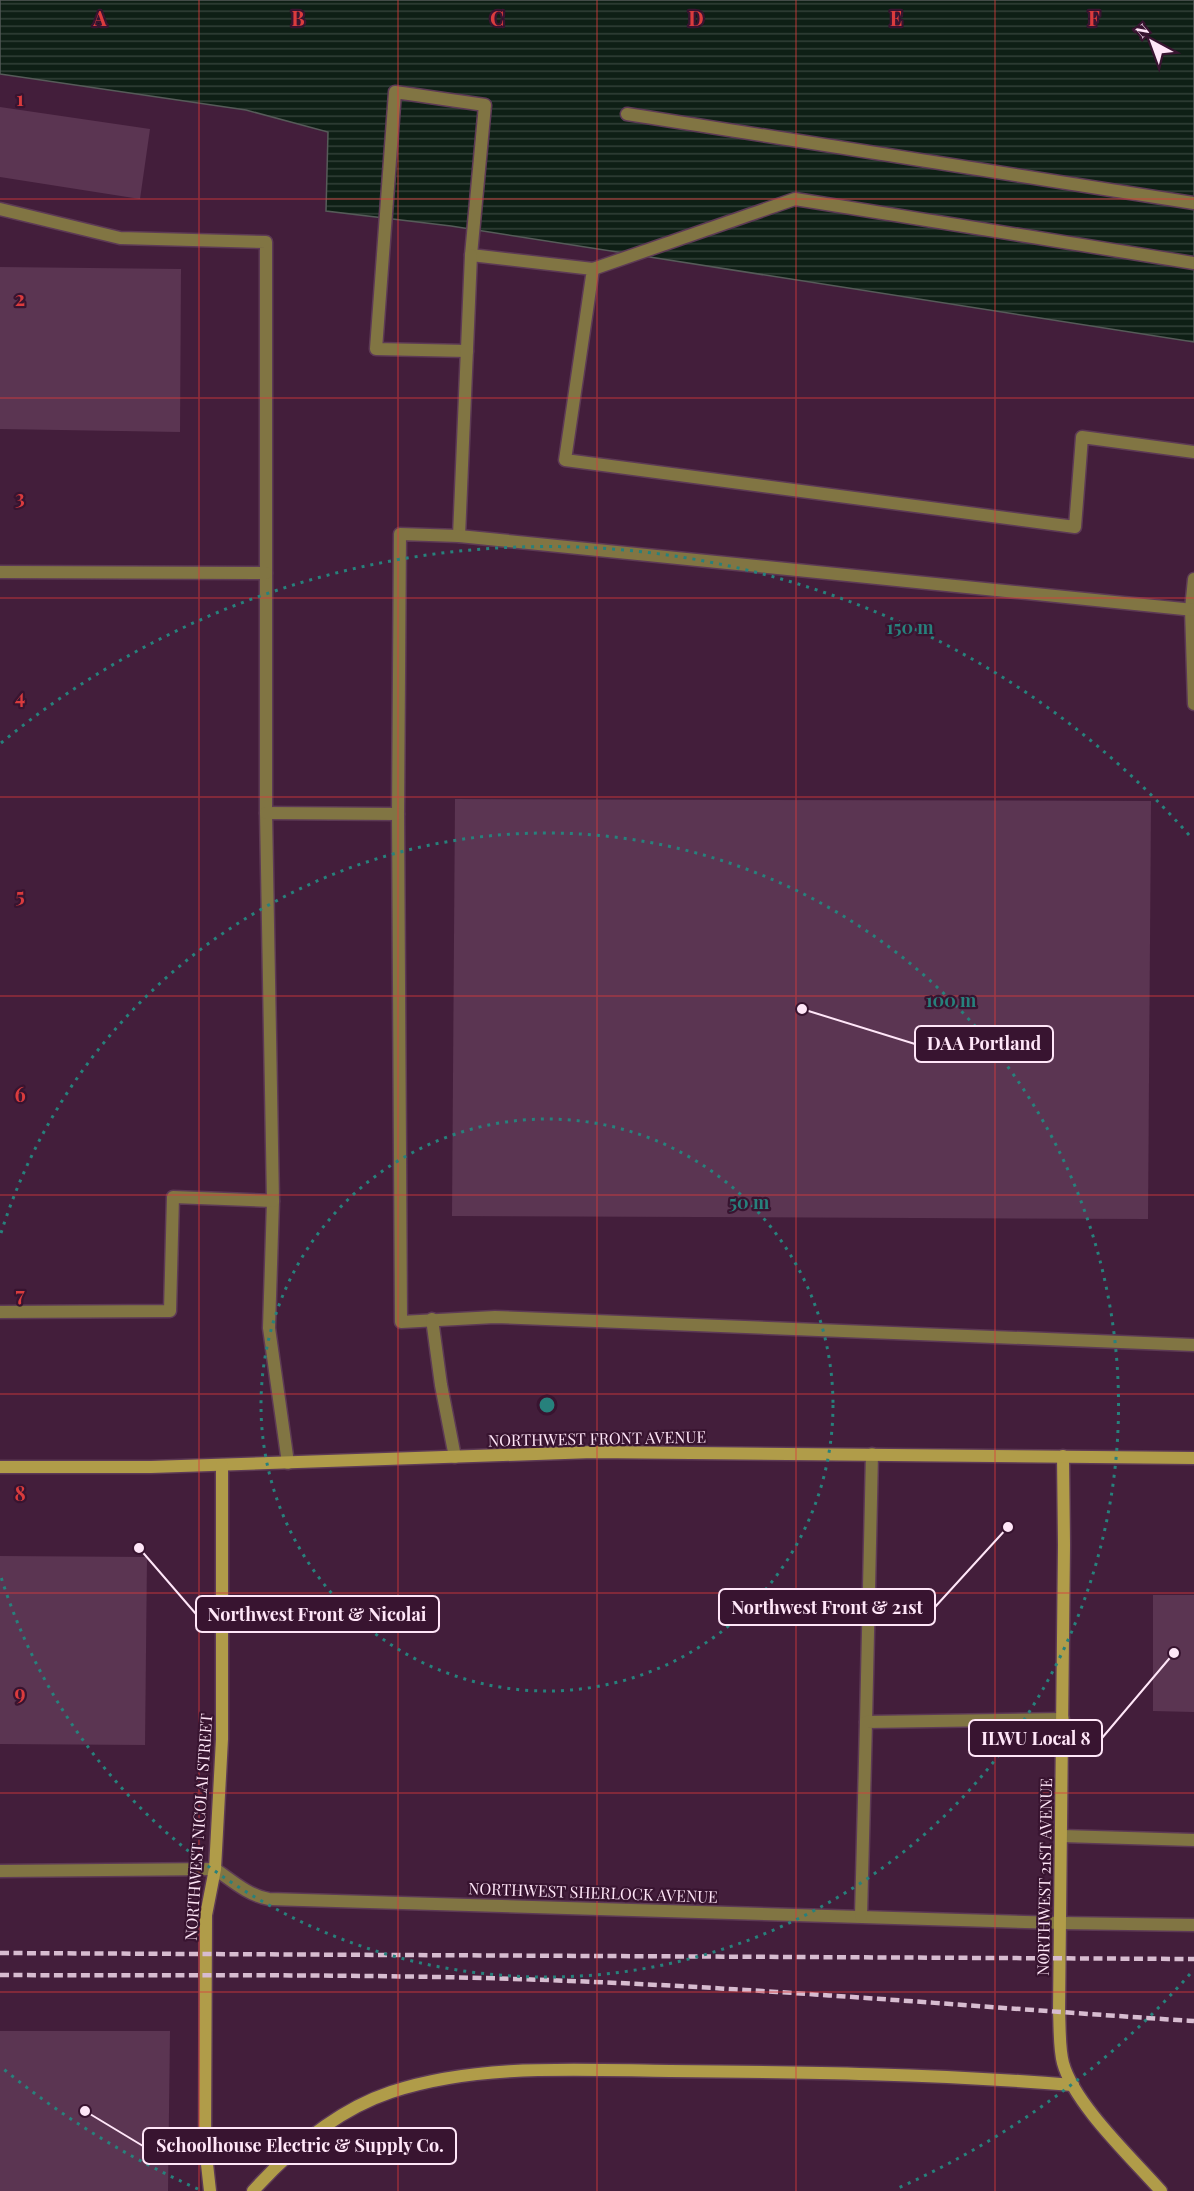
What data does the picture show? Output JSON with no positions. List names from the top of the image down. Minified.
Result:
{"streets":{"street":["NORTHWEST FRONT AVENUE","NORTHWEST NICOLAI STREET","NORTHWEST 21ST AVENUE","NORTHWEST SHERLOCK AVENUE"]},"crossings":[["NORTHWEST FRONT AVENUE","NORTHWEST NICOLAI STREET"],["NORTHWEST FRONT AVENUE","NORTHWEST 21ST AVENUE"],["NORTHWEST NICOLAI STREET","NORTHWEST SHERLOCK AVENUE"],["NORTHWEST 21ST AVENUE","NORTHWEST SHERLOCK AVENUE"]],"places":["DAA Portland","Northwest Front & 21st","Northwest Front & Nicolai","ILWU Local 8","Schoolhouse Electric & Supply Co."],"north":"top left","grid":{"columns":["A","B","C","D","E","F"],"rows":["1","2","3","4","5","6","7","8","9"]},"rings":["150 m","100 m","50 m"]}
